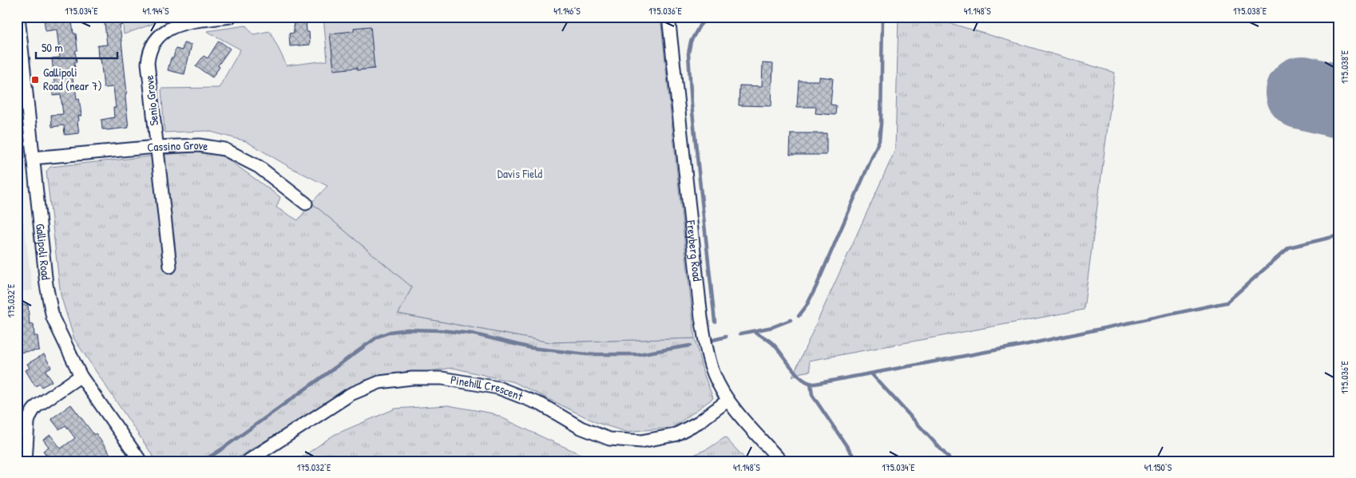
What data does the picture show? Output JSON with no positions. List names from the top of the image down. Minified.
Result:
{"streets":{"street":["Senio Grove","Cassino Grove","Gallipoli Road","Freyberg Road","Pinehill Crescent"]},"crossings":[["Senio Grove","Cassino Grove"],["Cassino Grove","Gallipoli Road"],["Freyberg Road","Pinehill Crescent"]],"parks":["Davis Field"],"places":{"transit":["Gallipoli Road (near 7)"]},"scale_bar":"50 m","coordinates":["175.034°E","41.144°S","41.146°S","175.036°E","41.148°S","175.038°E","175.032°E","41.150°S"]}
